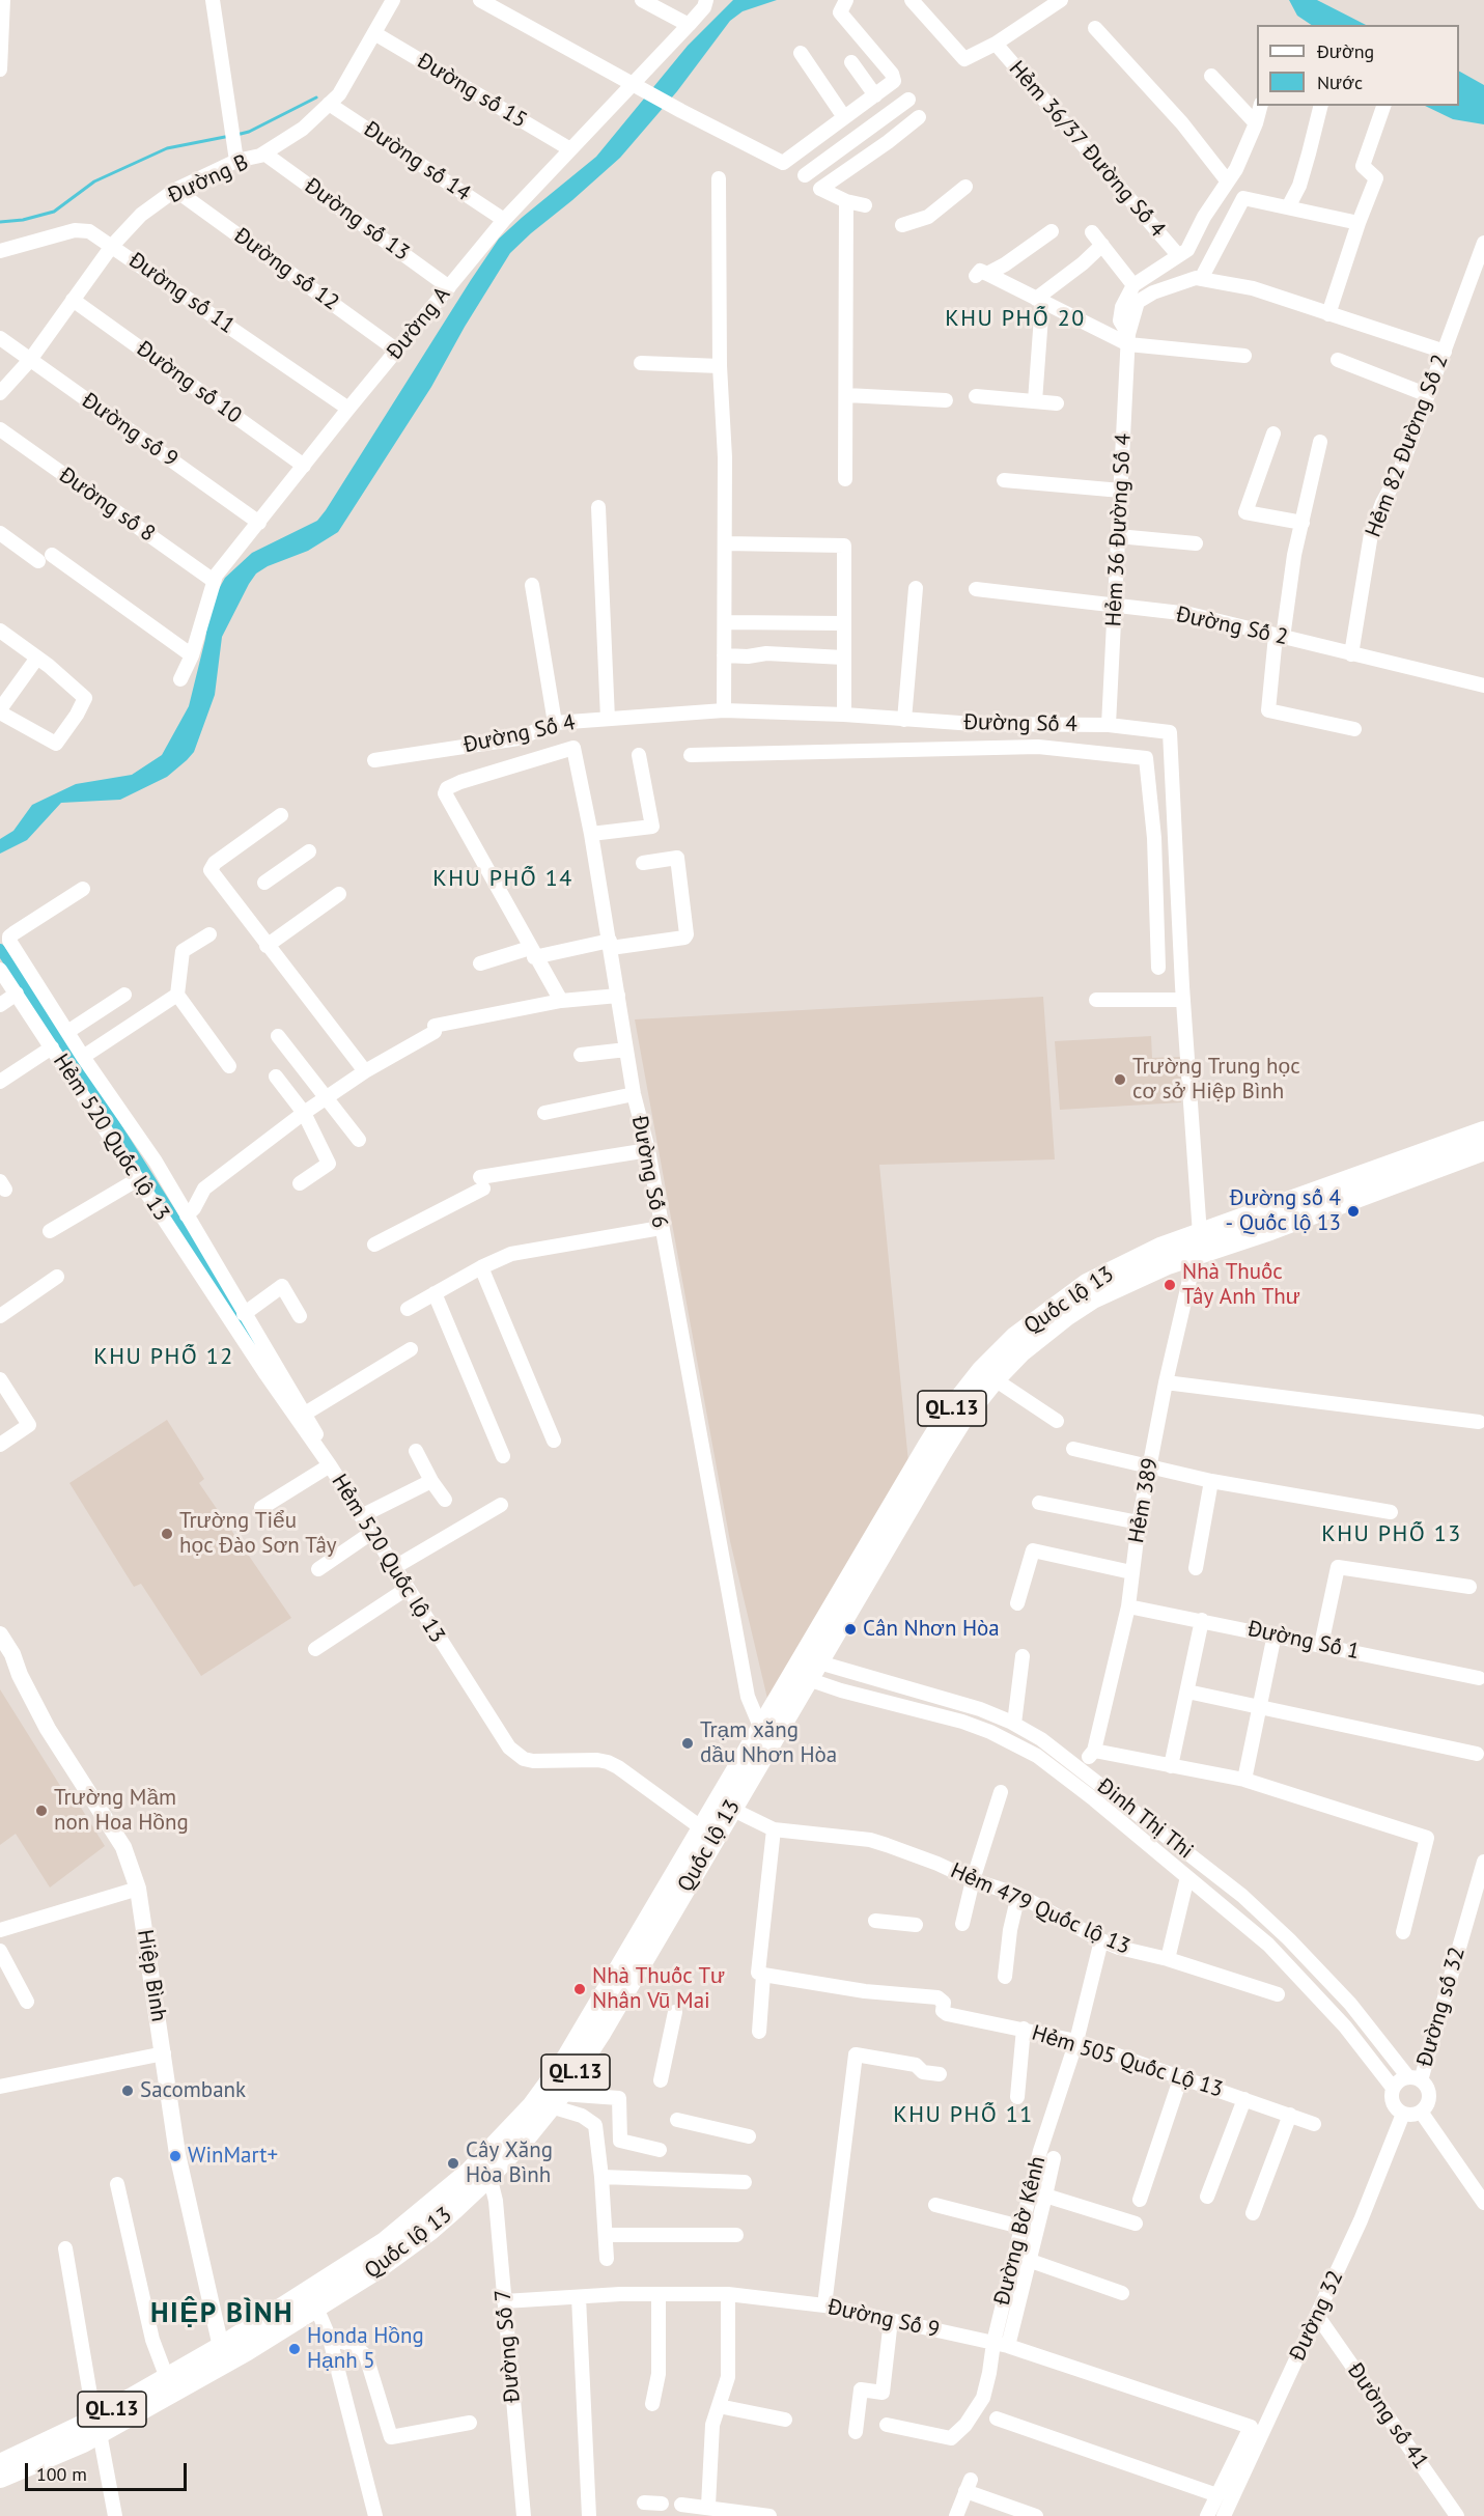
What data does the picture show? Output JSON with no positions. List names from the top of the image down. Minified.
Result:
{"streets":{"highway":["Quốc lộ 13","QL.13"],"main road":["Hiệp Bình"],"street":["Đường số 15","Hẻm 36/37 Đường Số 4","Đường số 14","Đường B","Đường số 13","Đường số 12","Đường số 11","Đường A","Đường số 10","Đường số 9","Hẻm 82 Đường Số 2","Đường số 8","Hẻm 36 Đường Số 4","Đường Số 2","Đường Số 4","Hẻm 520 Quốc lộ 13","Đường Số 6","Hẻm 389","Đường Số 1","Đinh Thị Thi","Hẻm 479 Quốc lộ 13","Đường số 32","Hẻm 505 Quốc Lộ 13","Đường Bờ Kênh","Đường 32","Đường Số 9","Đường Số 7","Đường số 41"]},"crossings":[["Đường số 15","Đường B"],["Đường số 15","Đường A"],["Đường số 14","Đường B"],["Đường số 14","Đường A"],["Đường B","Đường số 13"],["Đường B","Đường số 12"],["Đường B","Đường số 11"],["Đường B","Đường số 10"],["Đường B","Đường số 9"],["Đường số 13","Đường A"],["Đường số 12","Đường A"],["Đường số 11","Đường A"],["Đường A","Đường số 10"],["Đường A","Đường số 9"],["Đường A","Đường số 8"],["Hẻm 82 Đường Số 2","Đường Số 2"],["Hẻm 36 Đường Số 4","Đường Số 2"],["Hẻm 36 Đường Số 4","Đường Số 4"],["Đường Số 4","Quốc lộ 13"],["Đường Số 4","Hẻm 389"],["Hẻm 520 Quốc lộ 13","Quốc lộ 13"],["Đường Số 6","Quốc lộ 13"],["Quốc lộ 13","Hẻm 389"],["Quốc lộ 13","Đinh Thị Thi"],["Quốc lộ 13","Hẻm 479 Quốc lộ 13"],["Quốc lộ 13","Hiệp Bình"],["Quốc lộ 13","Đường Số 7"],["Hẻm 389","Đường Số 1"],["Đinh Thị Thi","Đường số 32"],["Đinh Thị Thi","Đường 32"],["Hẻm 479 Quốc lộ 13","Đường Bờ Kênh"],["Đường số 32","Đường 32"],["Hẻm 505 Quốc Lộ 13","Đường Bờ Kênh"],["Đường Bờ Kênh","Đường Số 9"],["Đường 32","Đường số 41"],["Đường Số 9","Đường Số 7"]],"districts":["KHU PHỐ 20","KHU PHỐ 14","KHU PHỐ 12","KHU PHỐ 13","KHU PHỐ 11","HIỆP BÌNH"],"places":["Trường Trung học cơ sở Hiệp Bình","Đường số 4 - Quốc lộ 13","Nhà Thuốc Tây Anh Thư","Trường Tiểu học Đào Sơn Tây","Cân Nhơn Hòa","Trạm xăng dầu Nhơn Hòa","Trường Mầm non Hoa Hồng","Nhà Thuốc Tư Nhân Vū Mai","Sacombank","WinMart+","Cây Xăng Hòa Bình","Honda Hồng Hạnh 5"],"legend":["Đường","Nước"],"scale_bar":"100 m"}
